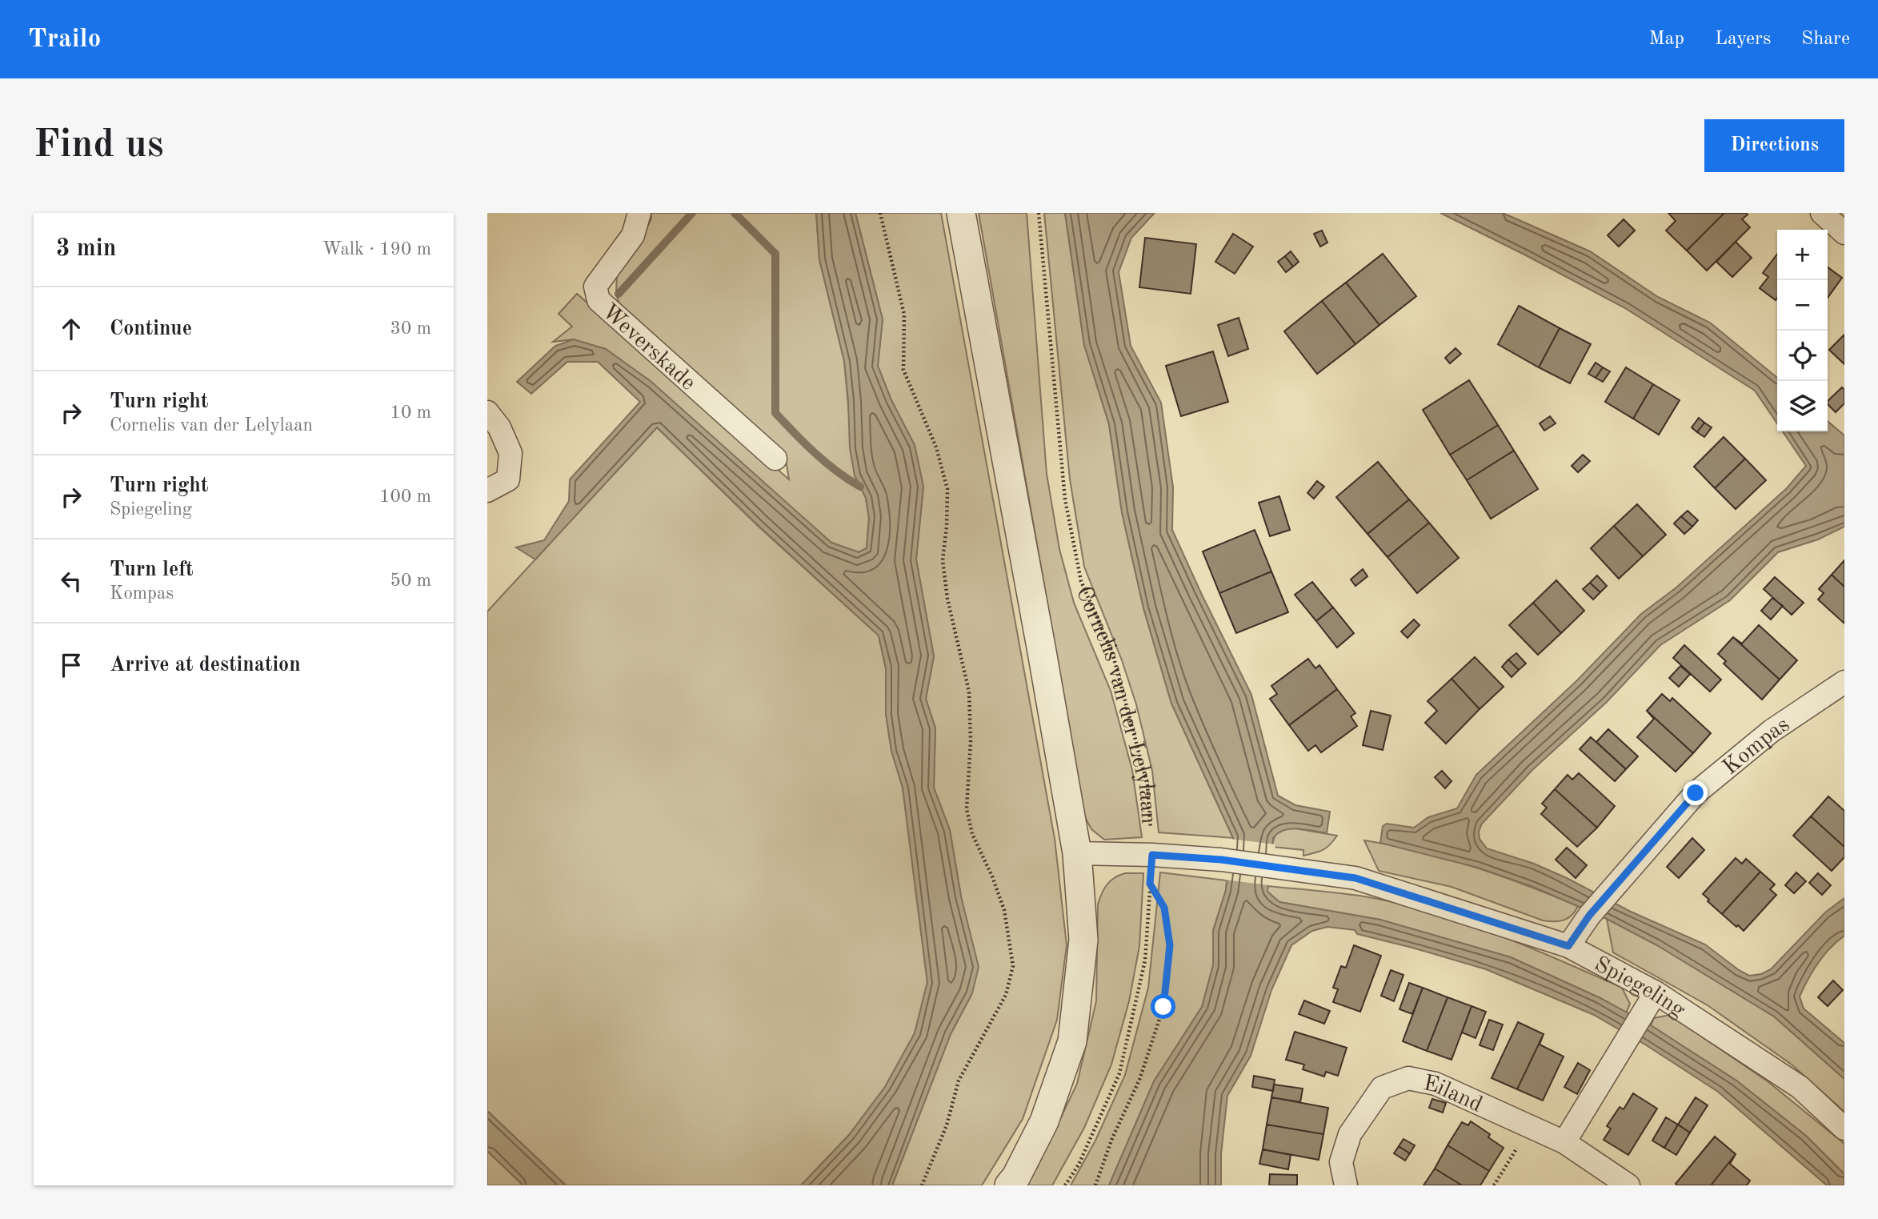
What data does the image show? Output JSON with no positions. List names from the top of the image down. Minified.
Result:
{"streets":{"street":["Weverskade","Kompas","Spiegeling","Eiland"],"path":["Cornelis van der Lelylaan"]},"crossings":[["Cornelis van der Lelylaan","Spiegeling"],["Kompas","Spiegeling"]],"page":{"header":"Trailo","nav":["Map","Layers","Share"],"buttons":"Directions","title":"Find us","heading":["3 min","Walk · 190 m"],"map_buttons":["+","−"],"list":[["Continue","30 m"],["Turn right","Cornelis van der Lelylaan","10 m"],["Turn right","Spiegeling","100 m"],["Turn left","Kompas","50 m"],"Arrive at destination"]}}
